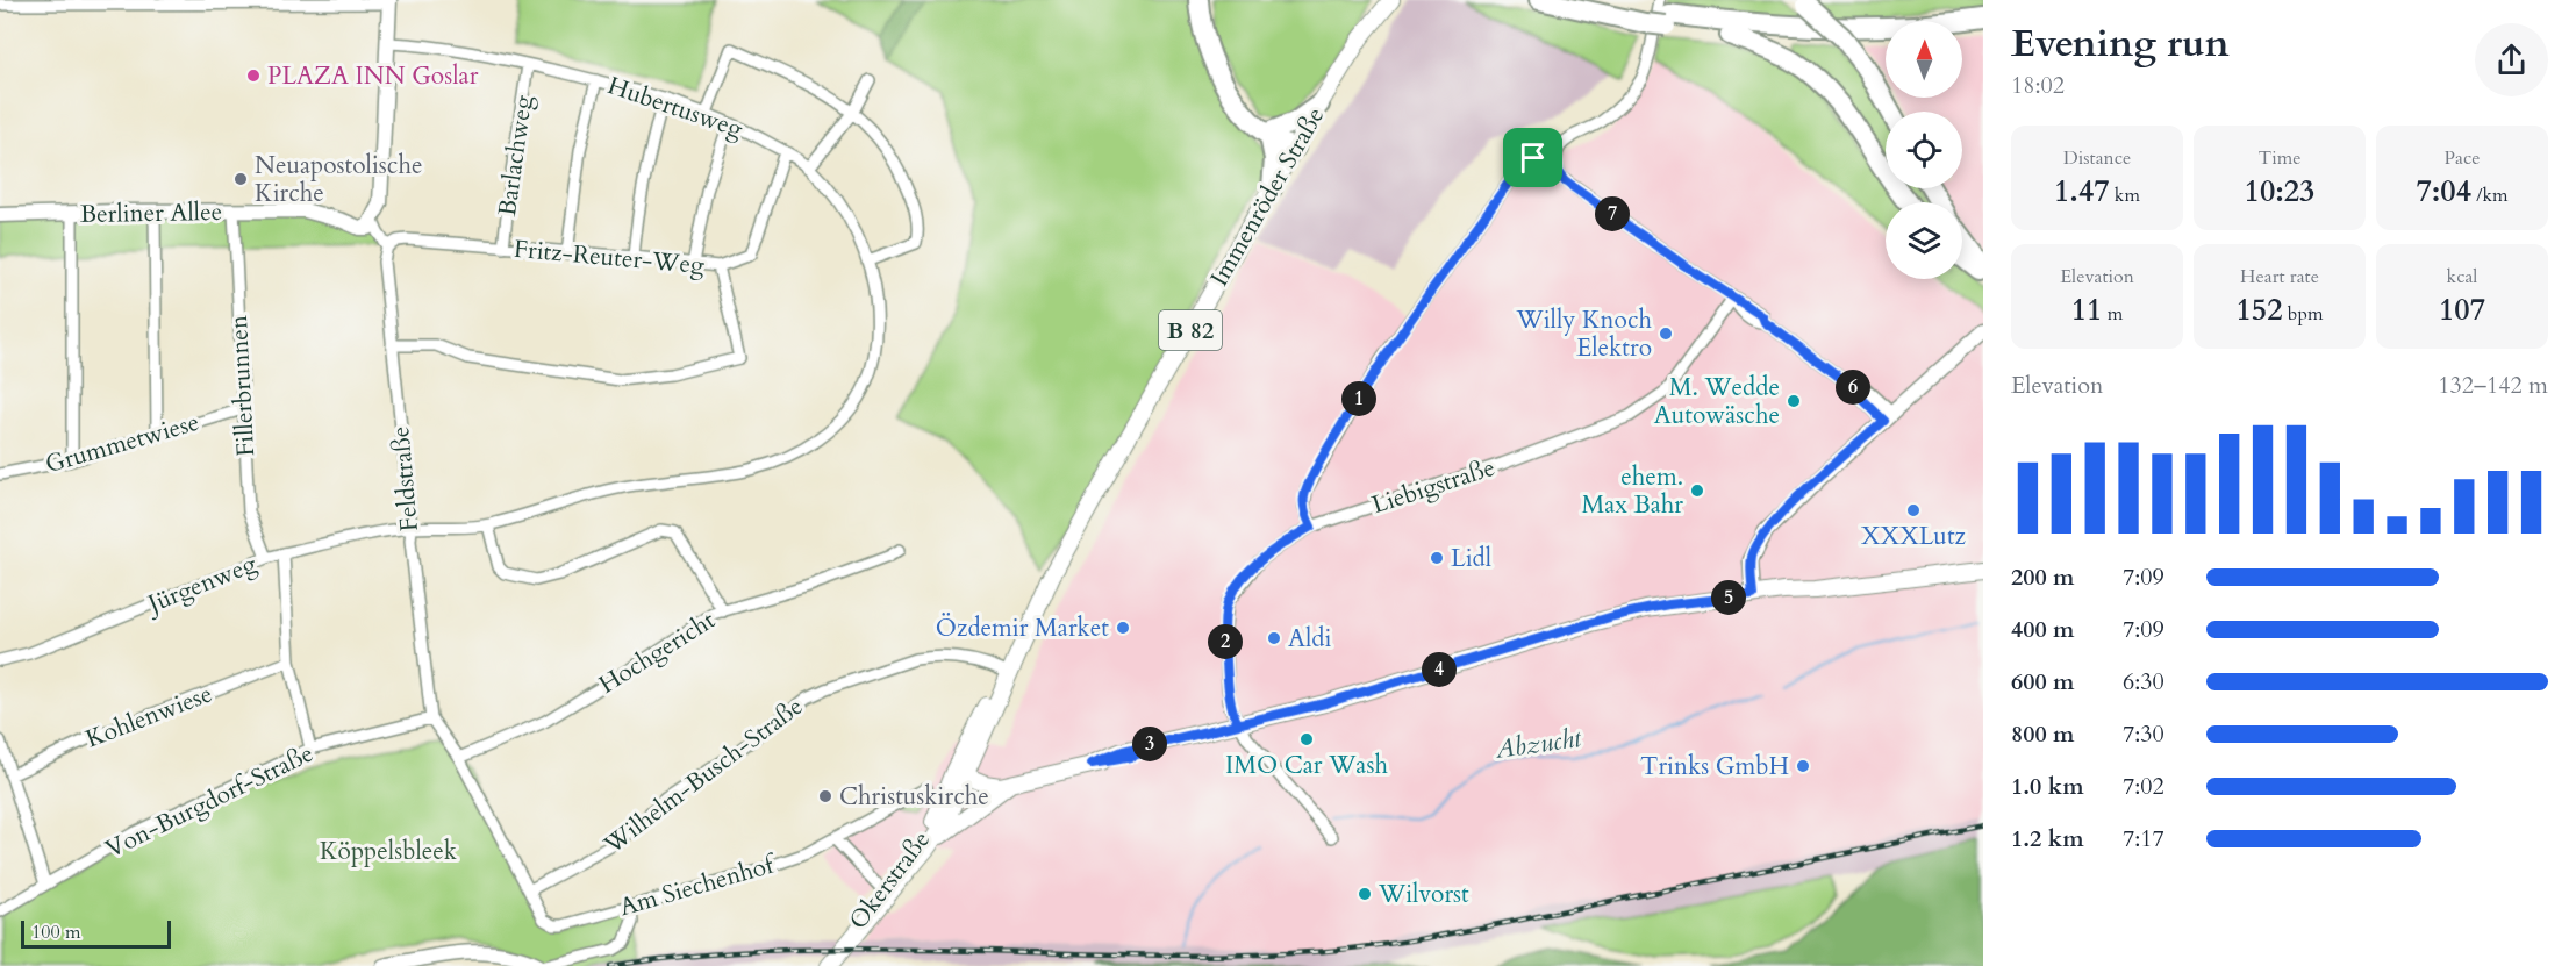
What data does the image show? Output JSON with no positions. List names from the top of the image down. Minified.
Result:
{"streets":{"main road":["Immenröder Straße","B 82","Okerstraße"],"street":["Hubertusweg","Barlachweg","Berliner Allee","Fritz-Reuter-Weg","Fillerbrunnen","Grummetwiese","Feldstraße","Liebigstraße","Jürgenweg","Hochgericht","Kohlenwiese","Wilhelm-Busch-Straße","Von-Burgdorf-Straße","Am Siechenhof"]},"crossings":[["Hubertusweg","Barlachweg"],["Hubertusweg","Feldstraße"],["Hubertusweg","Jürgenweg"],["Barlachweg","Fritz-Reuter-Weg"],["Immenröder Straße","B 82"],["Immenröder Straße","Wilhelm-Busch-Straße"],["Immenröder Straße","Okerstraße"],["Berliner Allee","Fillerbrunnen"],["Fritz-Reuter-Weg","Feldstraße"],["B 82","Liebigstraße"],["B 82","Okerstraße"],["Fillerbrunnen","Grummetwiese"],["Fillerbrunnen","Jürgenweg"],["Feldstraße","Jürgenweg"],["Feldstraße","Hochgericht"],["Feldstraße","Wilhelm-Busch-Straße"],["Feldstraße","Von-Burgdorf-Straße"],["Feldstraße","Am Siechenhof"]],"water":["Abzucht"],"parks":["Köppelsbleek"],"places":["PLAZA INN Goslar","Neuapostolische Kirche","Willy Knoch Elektro","M. Wedde Autowäsche","ehem. Max Bahr","XXXLutz","Lidl","Özdemir Market","Aldi","IMO Car Wash","Trinks GmbH","Christuskirche","Wilvorst"],"scale_bar":"100 m","north":"top","page":{"heading":["Evening run","18:02"],"stats":[["Distance","1.47 km"],["Time","10:23"],["Pace","7:04 /km"],["Elevation","11 m"],["Heart rate","152 bpm"],["kcal","107"]],"pins":["7","6","1","5","2","4","3"],"chart":["Elevation","132–142 m"],"list":[{"name":"200 m","note":"7:09"},{"name":"400 m","note":"7:09"},{"name":"600 m","note":"6:30"},{"name":"800 m","note":"7:30"},{"name":"1.0 km","note":"7:02"},{"name":"1.2 km","note":"7:17"}],"scale":"100 m"}}
